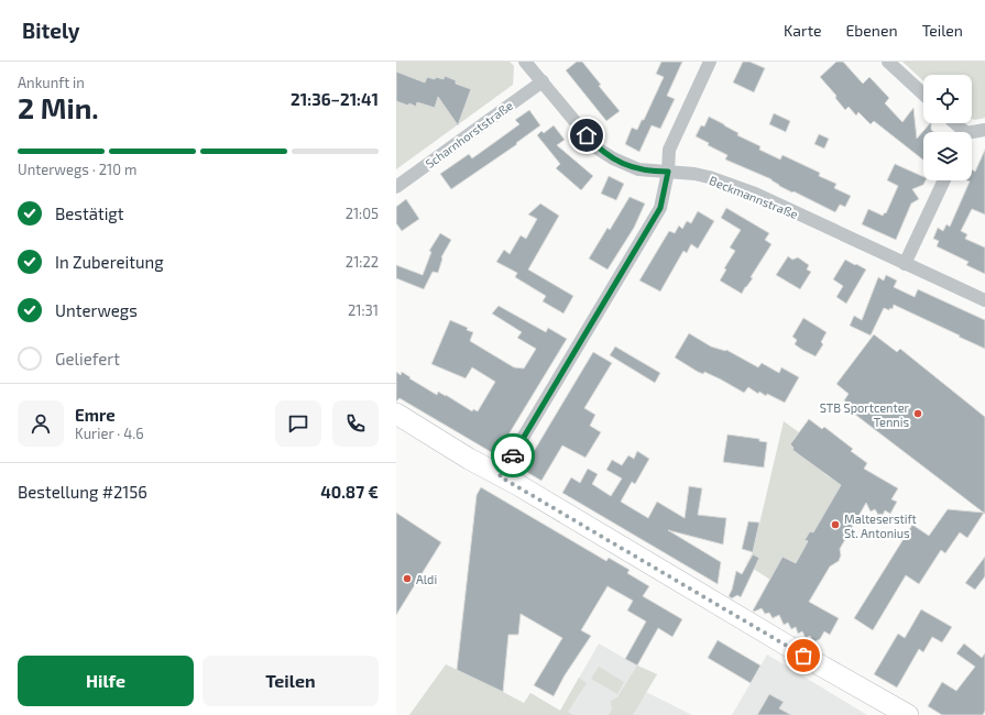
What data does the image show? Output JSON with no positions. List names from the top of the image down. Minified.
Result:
{"streets":{"street":["Scharnhorststraße","Beckmannstraße"]},"crossings":[["Scharnhorststraße","Beckmannstraße"]],"places":["STB Sportcenter Tennis","Malteserstift St. Antonius","Aldi"],"page":{"header":"Bitely","nav":["Karte","Ebenen","Teilen"],"heading":["2 Min.","Ankunft in","21:36–21:41"],"panel":["Emre","Kurier · 4.6","Bestellung #2156","40.87 €"],"bar":"Unterwegs · 210 m","list":[["Bestätigt","21:05"],["In Zubereitung","21:22"],["Unterwegs","21:31"],"Geliefert"],"buttons":["Hilfe","Teilen"]}}
